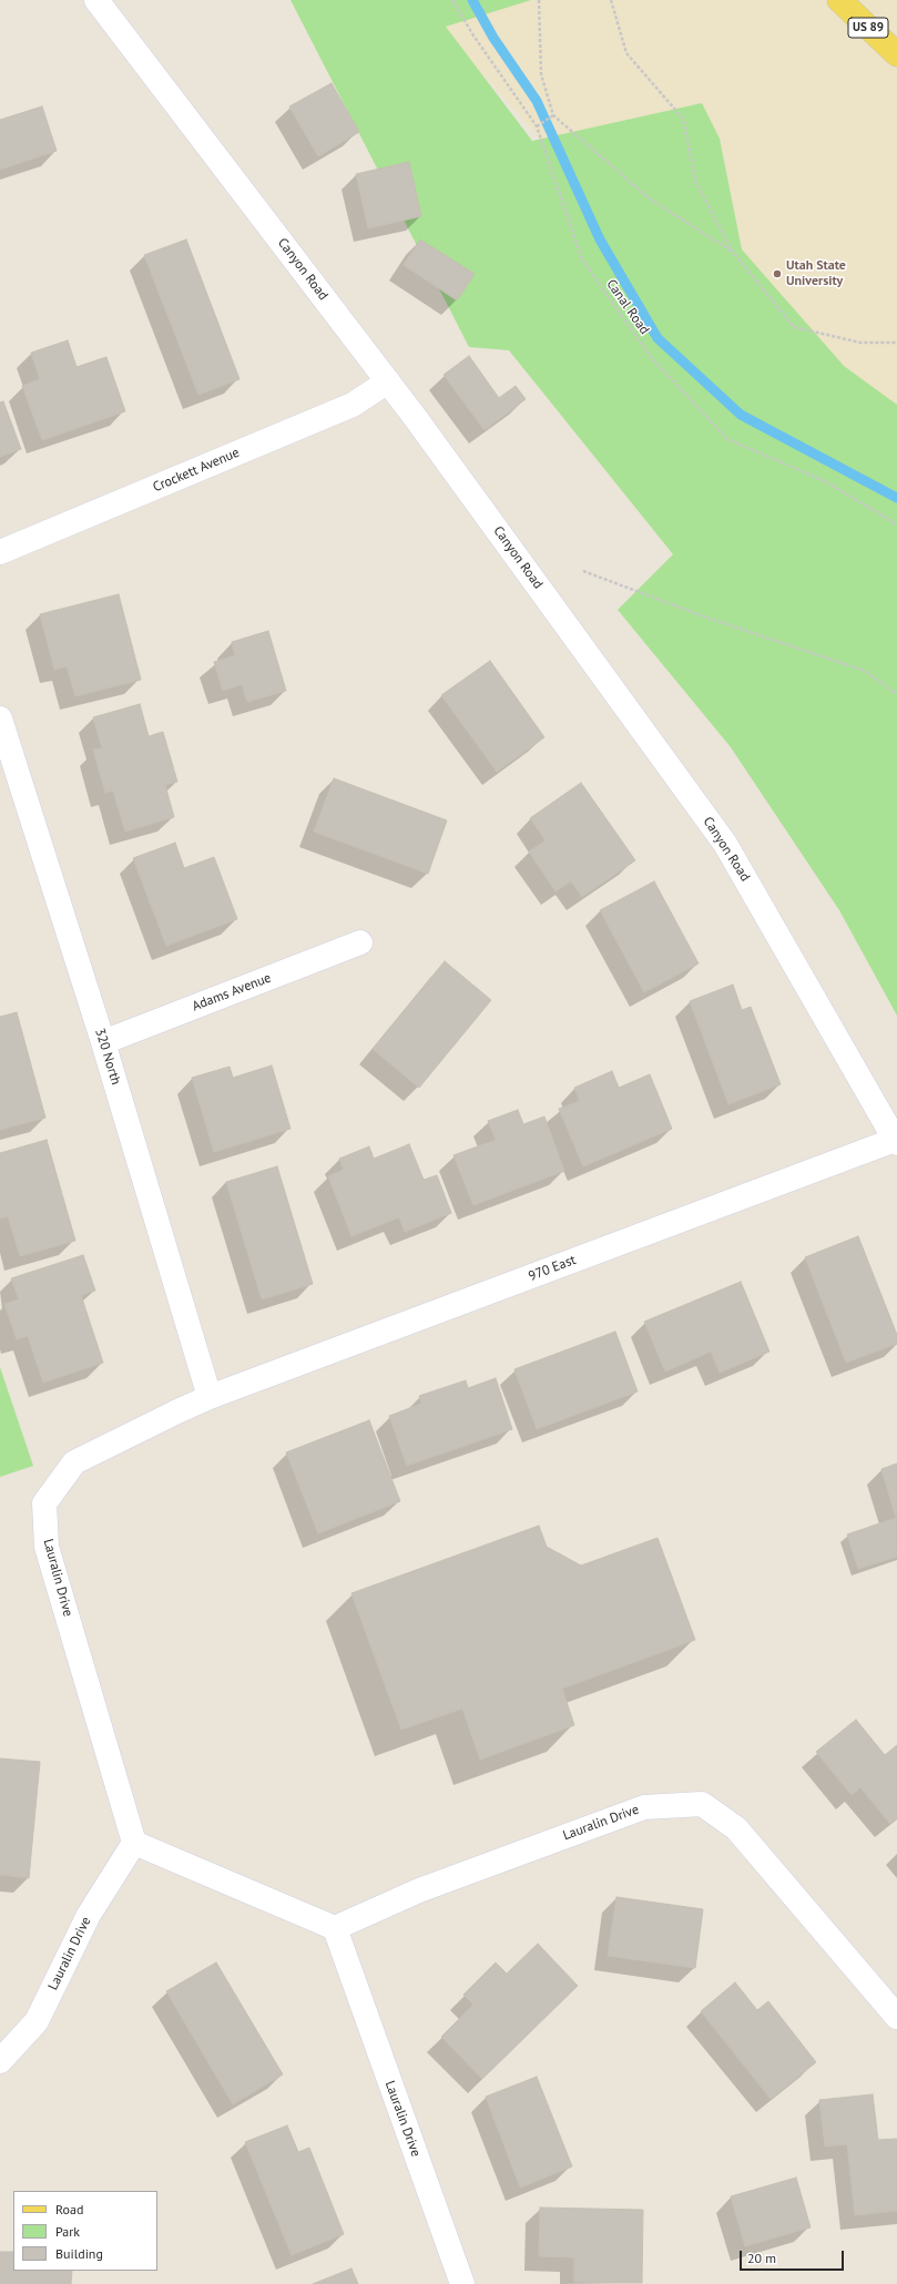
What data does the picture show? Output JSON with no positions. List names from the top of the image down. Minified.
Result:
{"streets":{"main road":["US 89"],"street":["Canyon Road","Crockett Avenue","Adams Avenue","320 North","970 East","Lauralin Drive"],"path":["Canal Road"]},"crossings":[["Canyon Road","Crockett Avenue"],["Canyon Road","970 East"],["Adams Avenue","320 North"],["320 North","970 East"],["320 North","Lauralin Drive"],["970 East","Lauralin Drive"]],"places":["Utah State University"],"legend":["Road","Park","Building"],"scale_bar":"20 m"}
